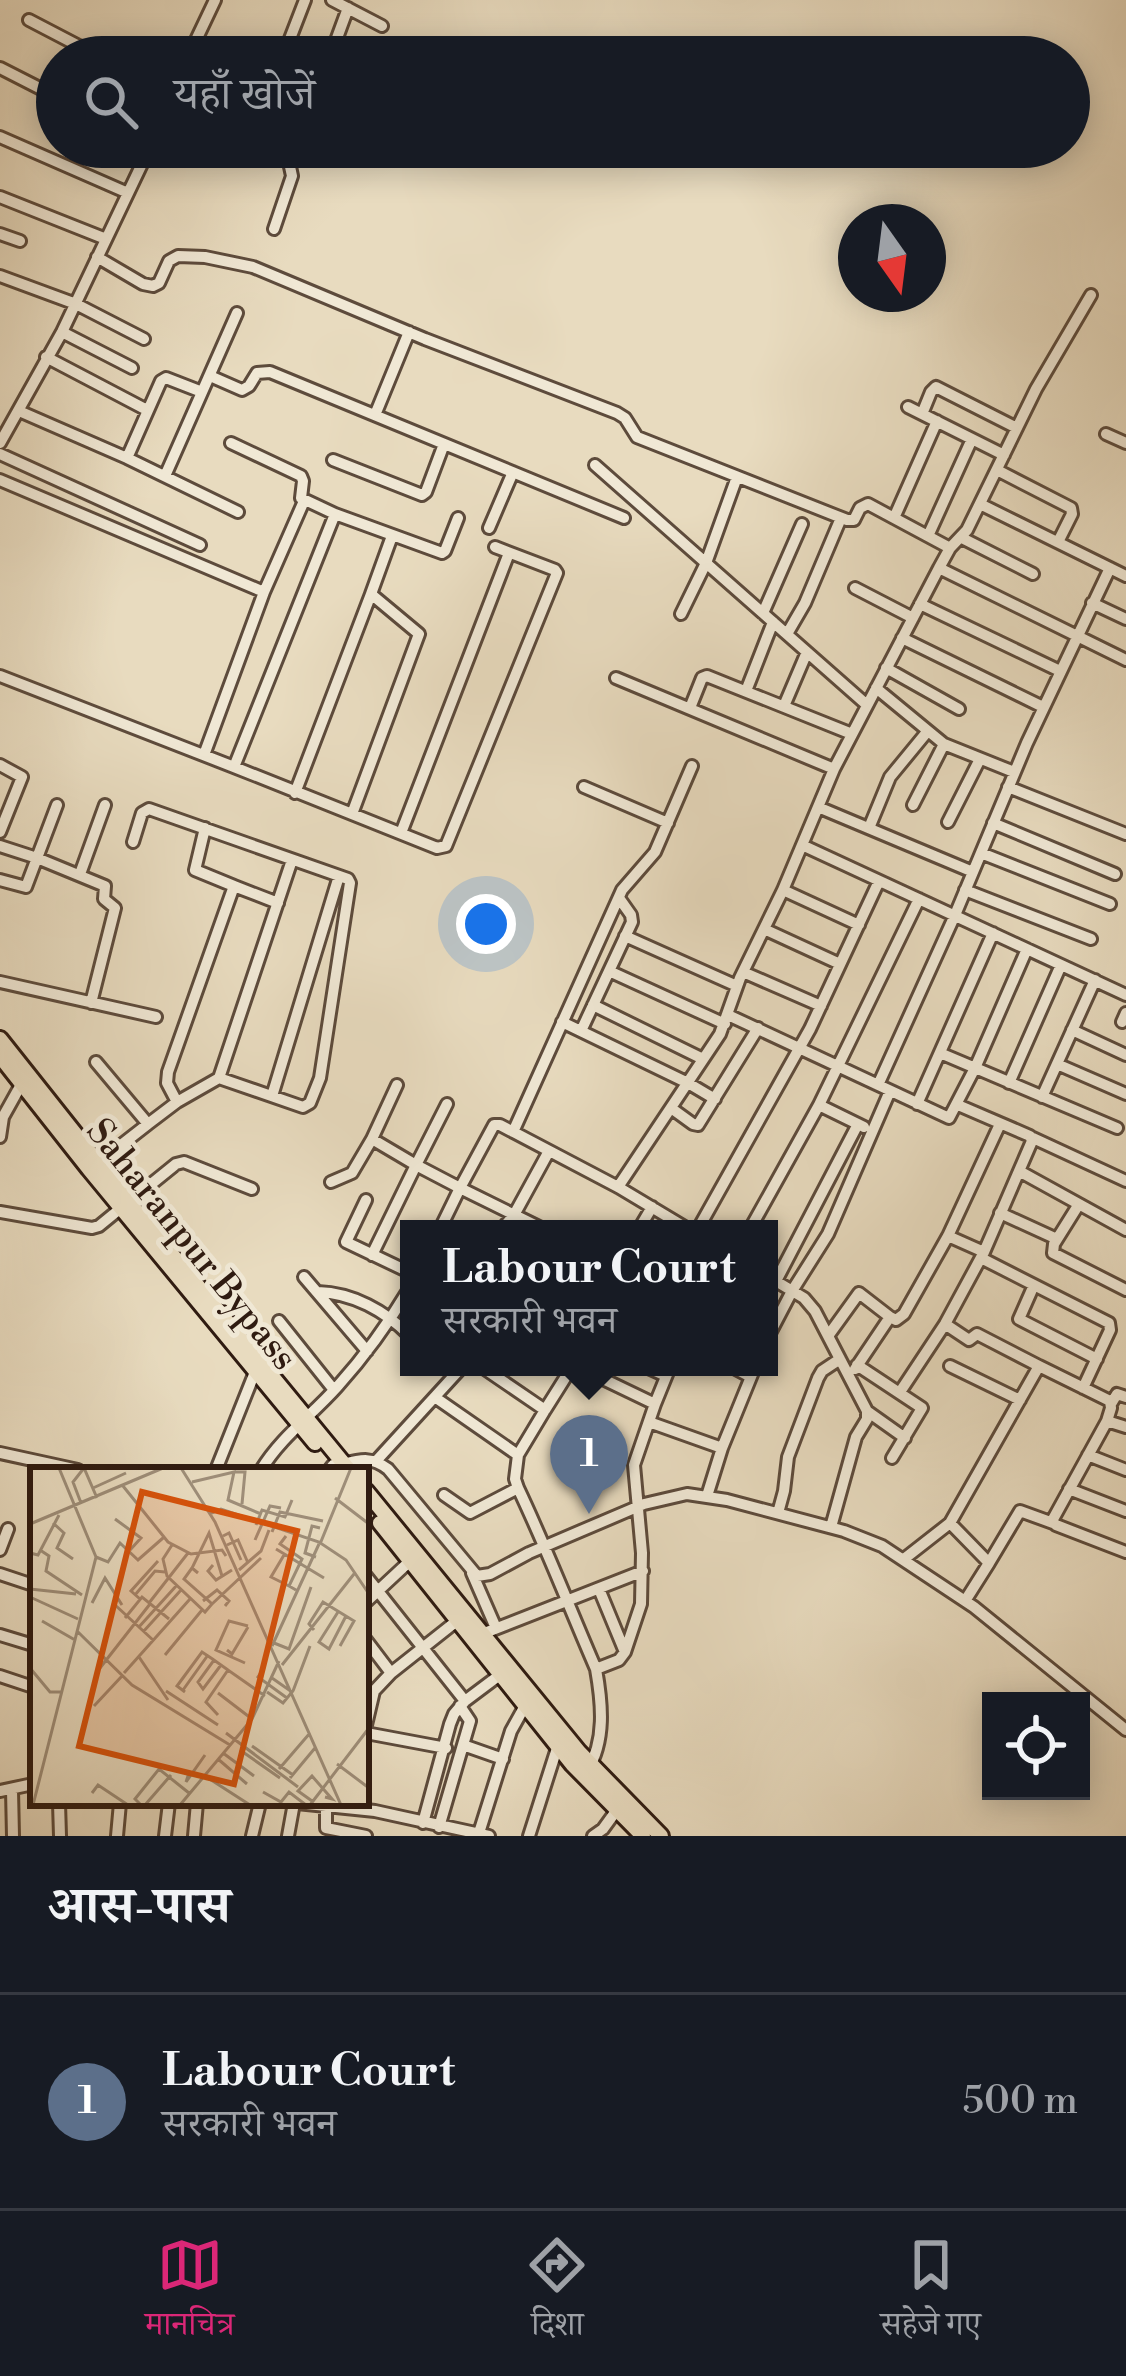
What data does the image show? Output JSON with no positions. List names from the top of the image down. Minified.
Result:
{"streets":{"main road":["Saharanpur Bypass"]},"north":"bottom","page":{"search":"यहाँ खोजें","popup":["Labour Court","सरकारी भवन"],"pins":"1","heading":"आस-पास","list":[{"mark":"1","name":"Labour Court","note":"सरकारी भवन","value":"500 m"}],"nav":["मानचित्र","दिशा","सहेजे गए"]}}
